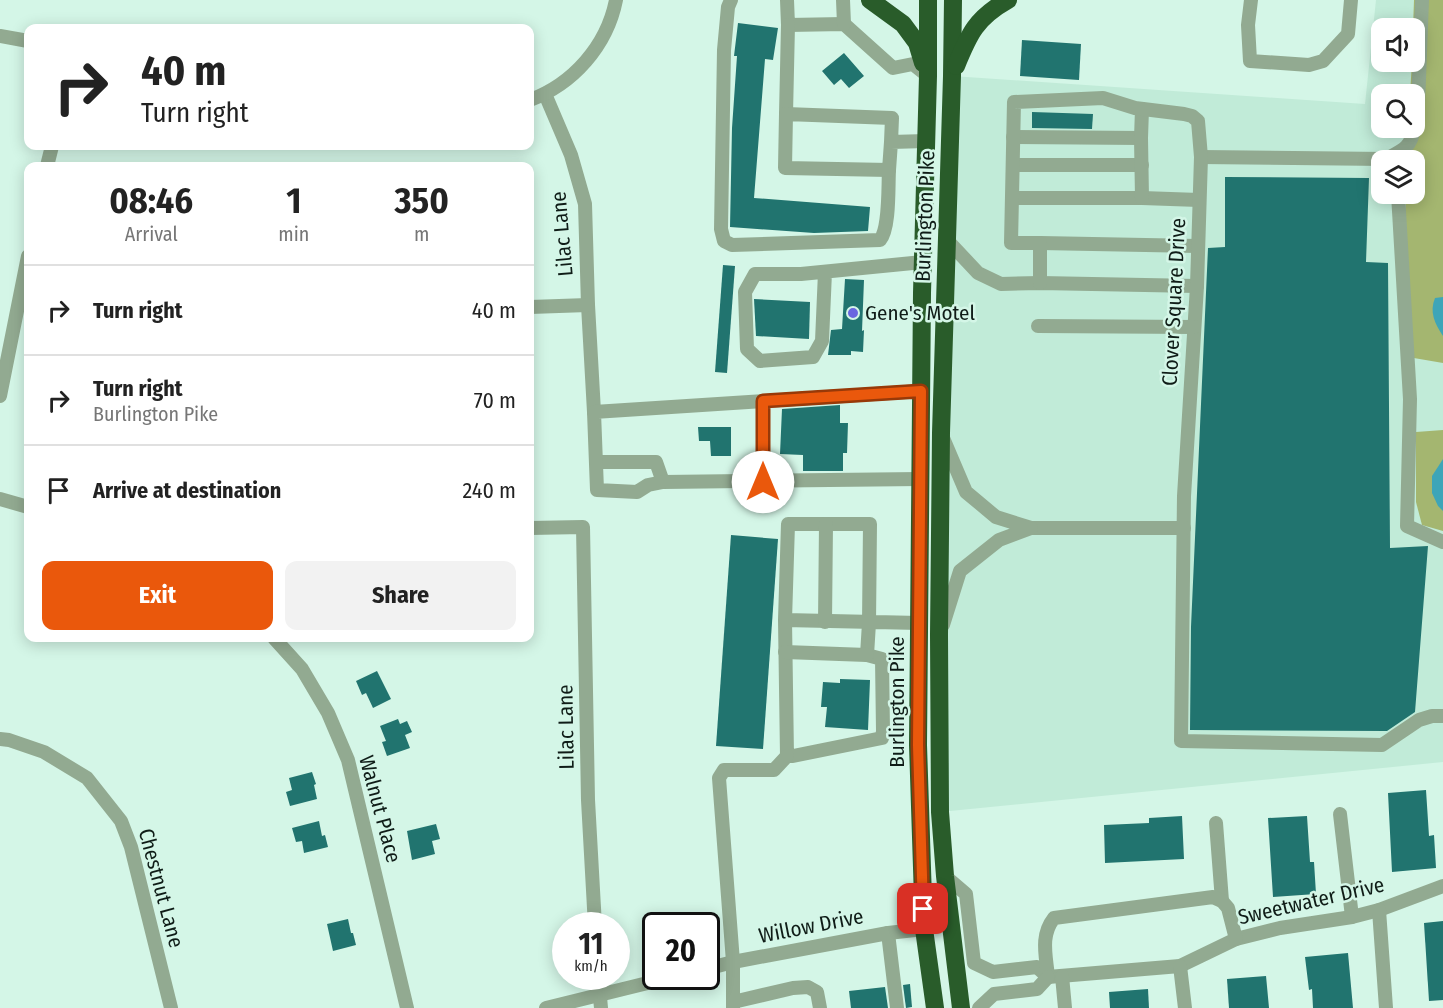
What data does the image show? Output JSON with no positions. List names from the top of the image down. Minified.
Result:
{"streets":{"highway":["Burlington Pike"],"street":["Lilac Lane","Clover Square Drive","Walnut Place","Chestnut Lane","Sweetwater Drive","Willow Drive"]},"crossings":[["Burlington Pike","Sweetwater Drive"],["Burlington Pike","Willow Drive"]],"places":["Gene's Motel"],"page":{"turn":["40 m","Turn right"],"eta":["08:46","Arrival","1","min","350","m"],"list":[{"name":"Turn right","value":"40 m"},{"name":"Turn right","note":"Burlington Pike","value":"70 m"},{"name":"Arrive at destination","value":"240 m"}],"buttons":["Exit","Share"],"speed":"11 km/h","limit":"20"}}
